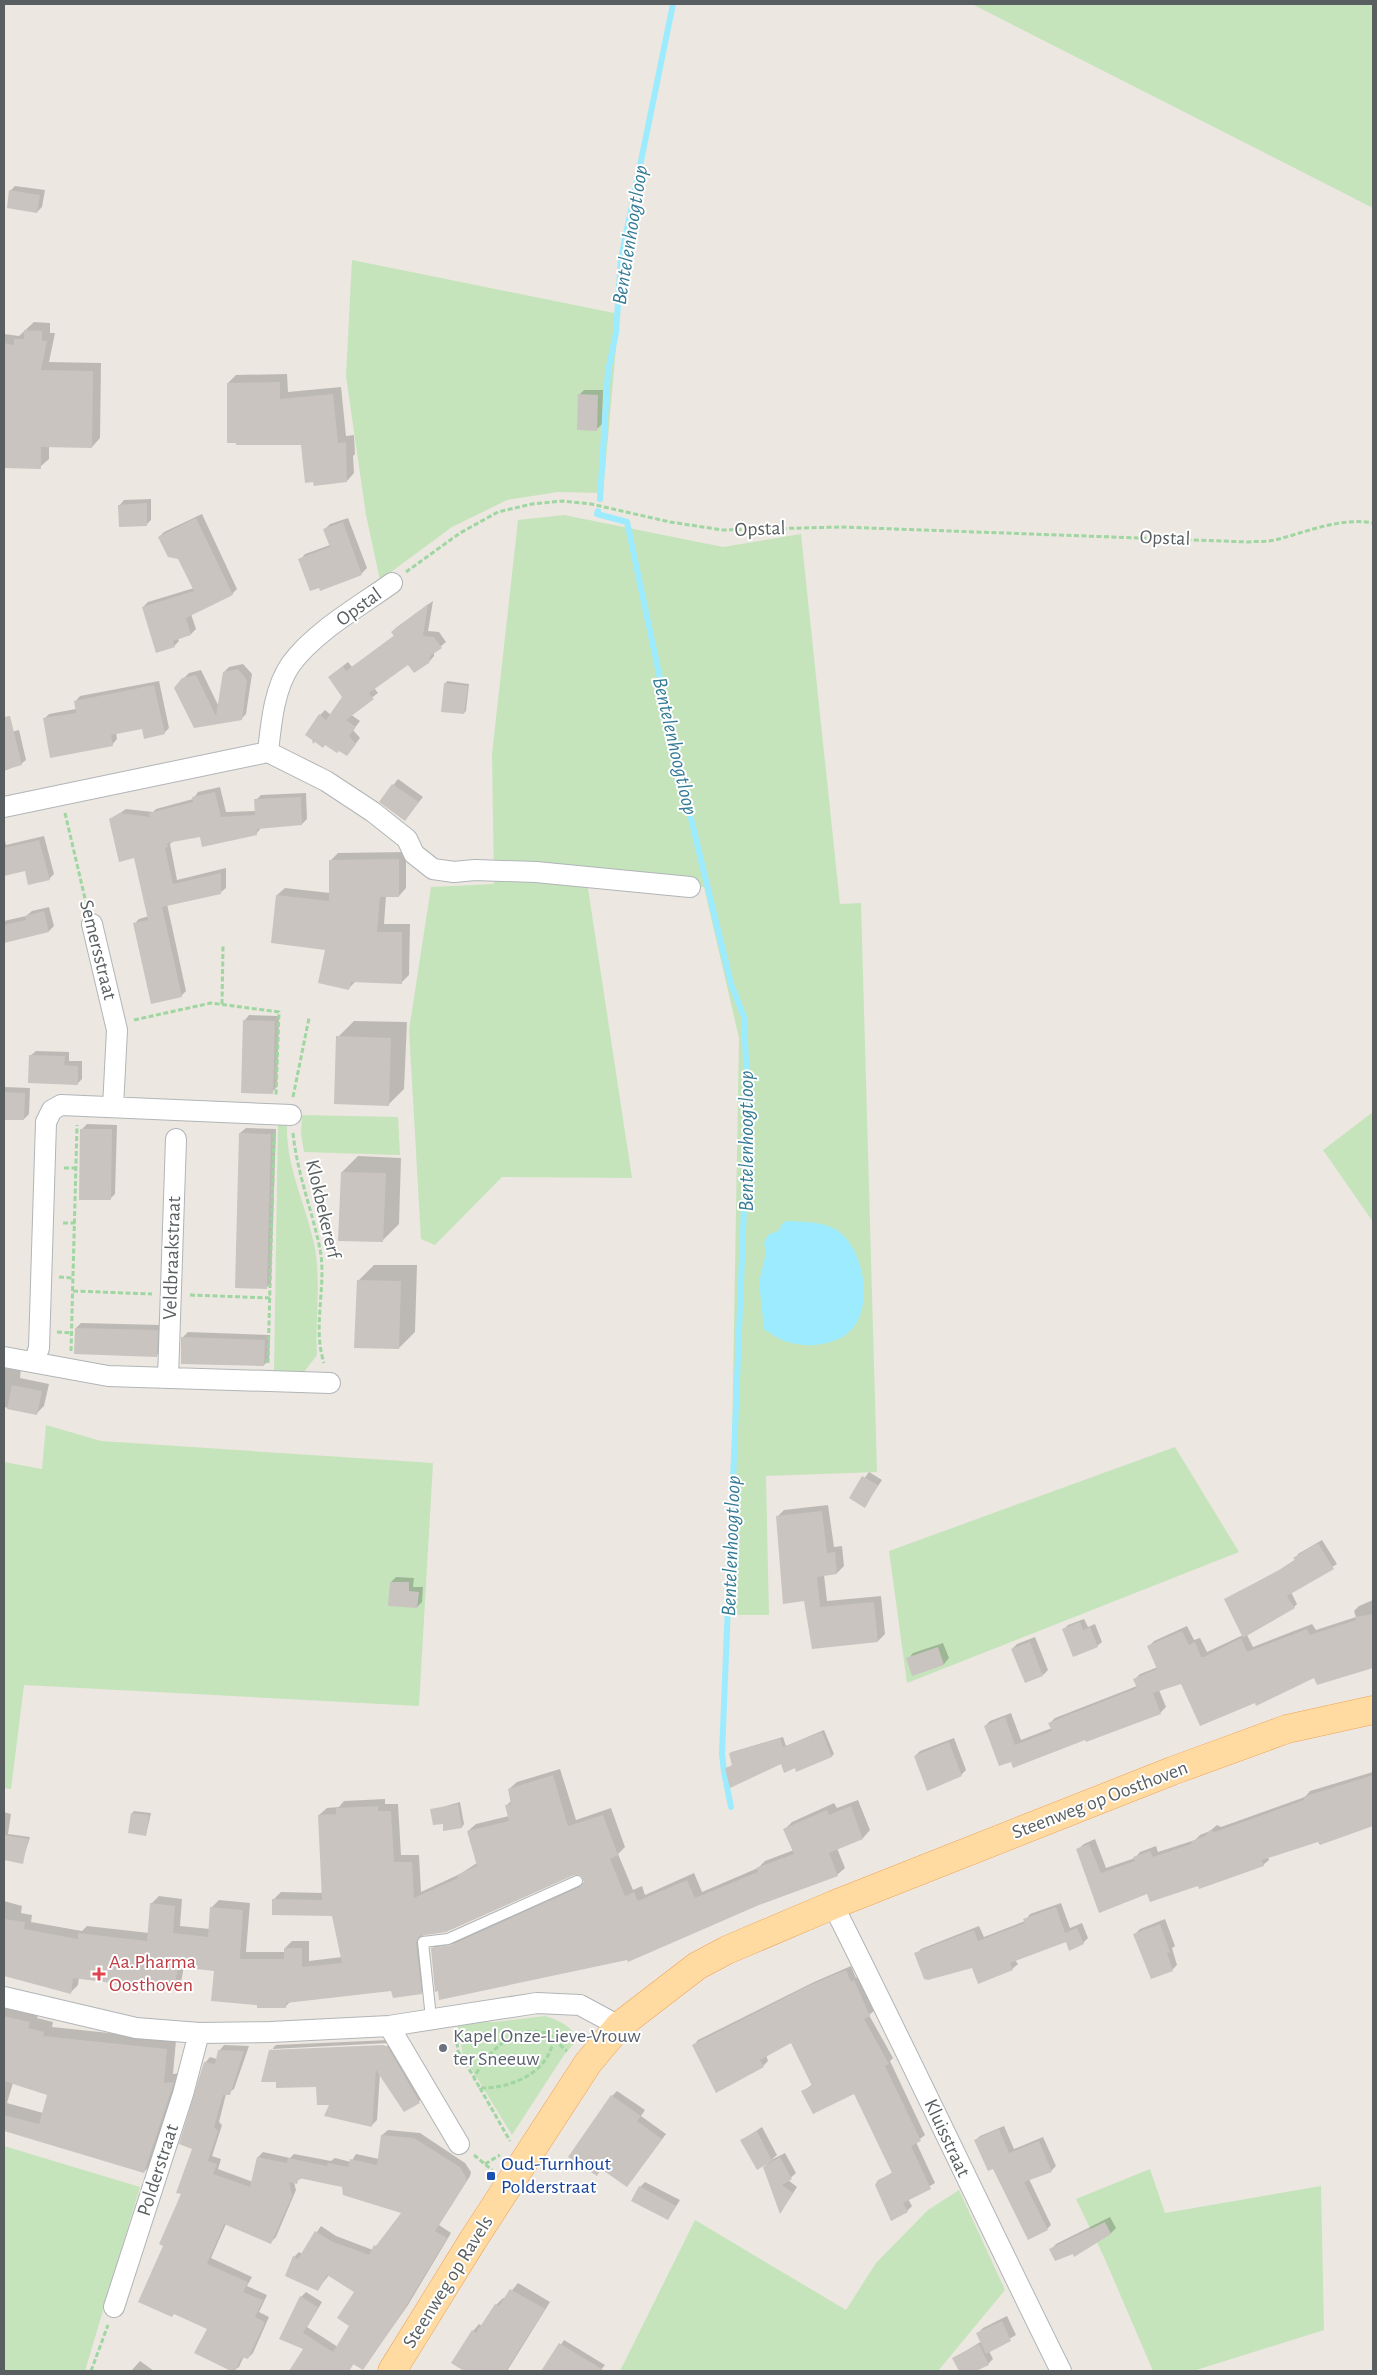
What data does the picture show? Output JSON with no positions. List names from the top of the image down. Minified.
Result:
{"streets":{"main road":["Steenweg op Oosthoven","Steenweg op Ravels"],"street":["Opstal","Semersstraat","Veldbraakstraat","Kluisstraat","Polderstraat"],"path":["Klokbekererf"]},"crossings":[["Steenweg op Oosthoven","Kluisstraat"],["Steenweg op Oosthoven","Steenweg op Ravels"],["Kluisstraat","Steenweg op Ravels"]],"water":["Bentelenhoogtloop"],"places":{"health":["Aa.Pharma Oosthoven"],"other":["Kapel Onze-Lieve-Vrouw ter Sneeuw"],"transit":["Oud-Turnhout Polderstraat"]}}
